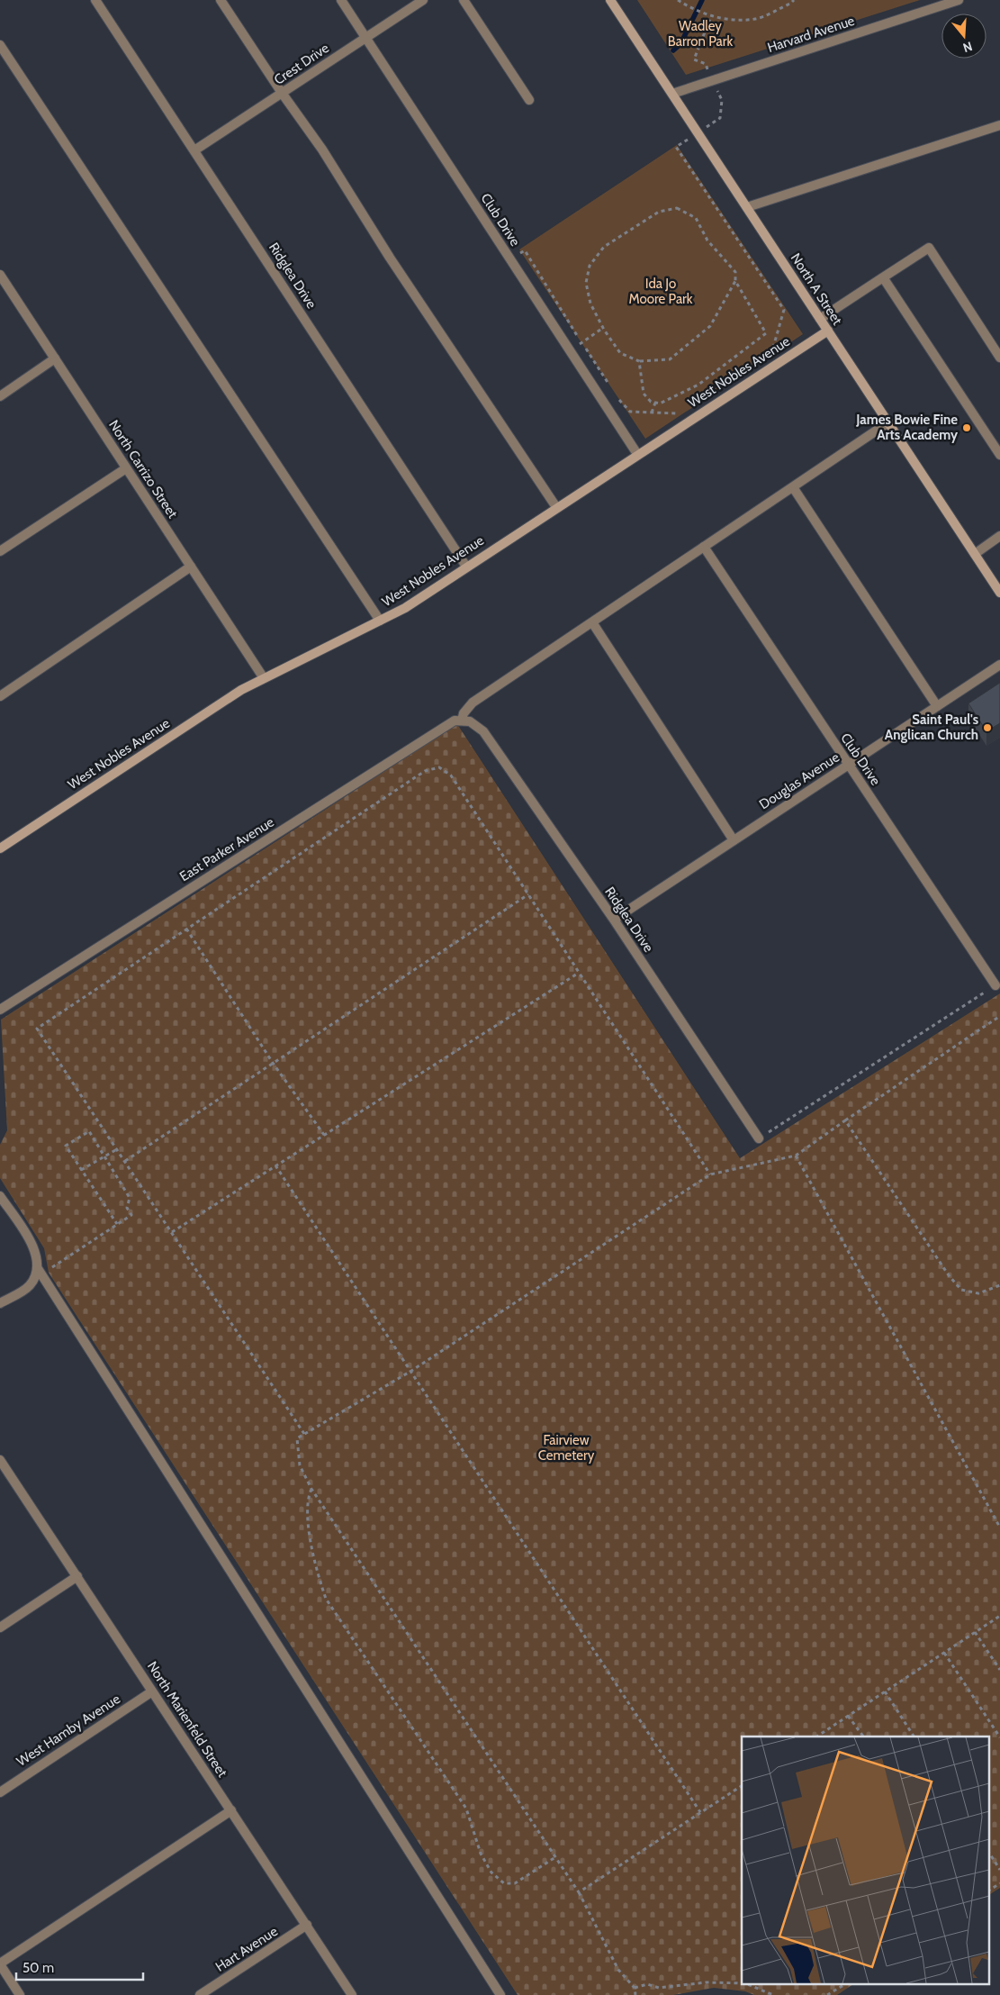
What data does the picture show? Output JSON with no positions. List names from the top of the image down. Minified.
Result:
{"streets":{"street":["Harvard Avenue","Crest Drive","Club Drive","Ridglea Drive","North A Street","West Nobles Avenue","North Carrizo Street","Douglas Avenue","East Parker Avenue","North Marienfeld Street","West Hamby Avenue","Hart Avenue"]},"crossings":[["Harvard Avenue","North A Street"],["Crest Drive","Club Drive"],["Crest Drive","Ridglea Drive"],["Club Drive","West Nobles Avenue"],["Club Drive","Douglas Avenue"],["Ridglea Drive","West Nobles Avenue"],["Ridglea Drive","Douglas Avenue"],["Ridglea Drive","East Parker Avenue"],["North A Street","West Nobles Avenue"],["West Nobles Avenue","North Carrizo Street"],["North Marienfeld Street","West Hamby Avenue"],["North Marienfeld Street","Hart Avenue"]],"parks":["Wadley Barron Park","Ida Jo Moore Park","Fairview Cemetery"],"places":["James Bowie Fine Arts Academy","Saint Paul's Anglican Church"],"scale_bar":"50 m","north":"bottom"}
